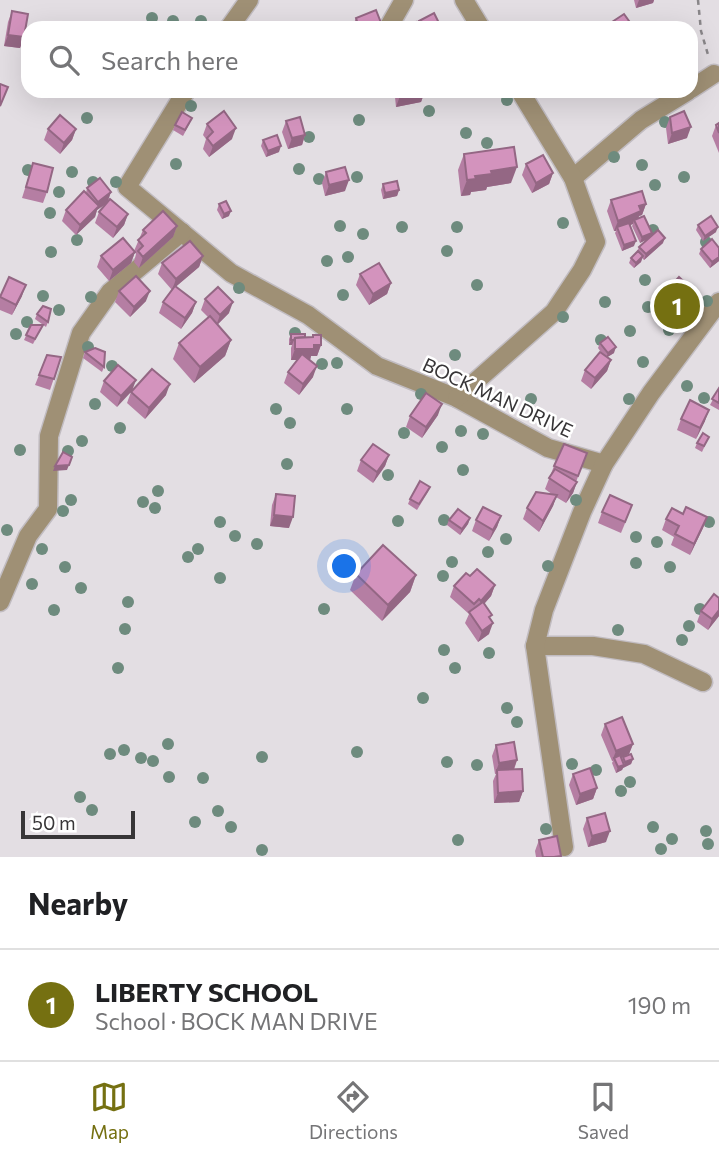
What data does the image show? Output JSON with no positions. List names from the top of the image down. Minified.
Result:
{"streets":{"street":["BOCK MAN DRIVE"]},"scale_bar":"50 m","page":{"search":"Search here","pins":"1","scale":"50 m","heading":"Nearby","list":[{"mark":"1","name":"LIBERTY SCHOOL","note":"School · BOCK MAN DRIVE","value":"190 m"}],"nav":["Map","Directions","Saved"]}}
